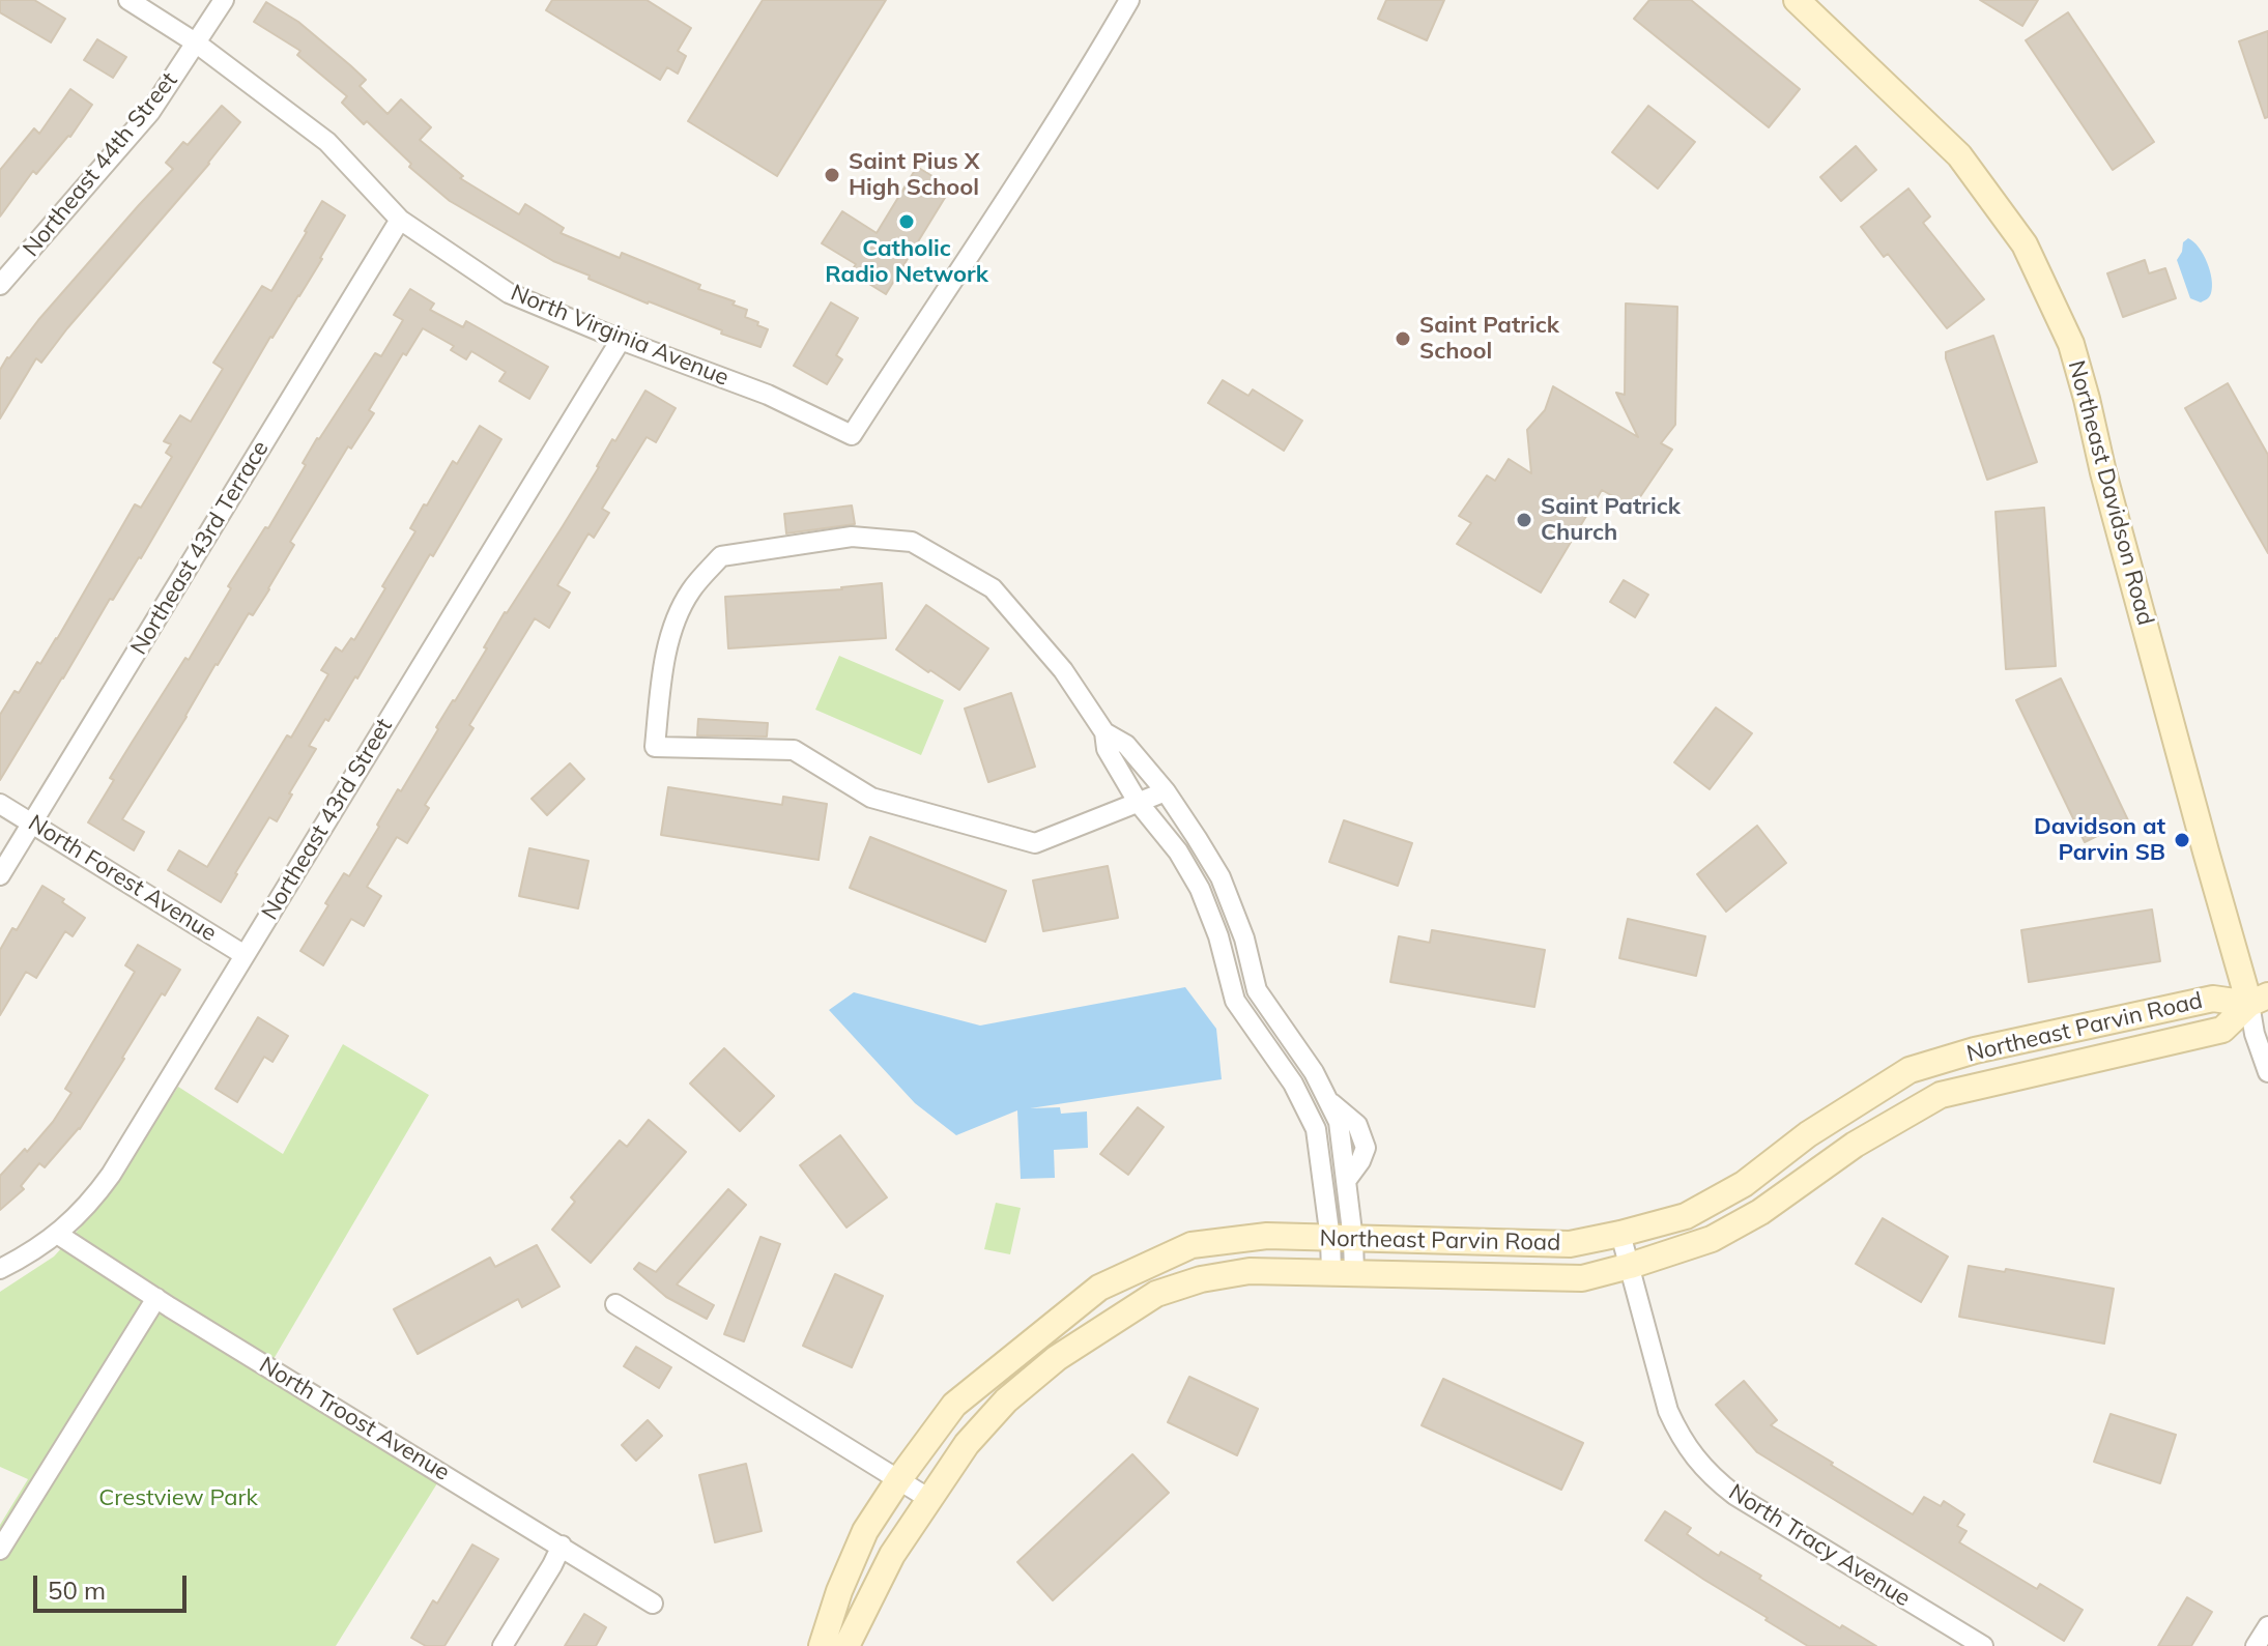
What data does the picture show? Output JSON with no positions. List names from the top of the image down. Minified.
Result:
{"streets":{"main road":["Northeast Davidson Road","Northeast Parvin Road"],"street":["Northeast 44th Street","North Virginia Avenue","Northeast 43rd Terrace","Northeast 43rd Street","North Forest Avenue","North Troost Avenue","North Tracy Avenue"]},"crossings":[["Northeast 44th Street","North Virginia Avenue"],["North Virginia Avenue","Northeast 43rd Terrace"],["North Virginia Avenue","Northeast 43rd Street"],["Northeast Davidson Road","Northeast Parvin Road"],["Northeast 43rd Terrace","North Forest Avenue"],["Northeast 43rd Street","North Forest Avenue"],["Northeast 43rd Street","North Troost Avenue"],["Northeast Parvin Road","North Tracy Avenue"]],"parks":["Crestview Park"],"places":["Saint Pius X High School","Catholic Radio Network","Saint Patrick School","Saint Patrick Church","Davidson at Parvin SB"],"scale_bar":"50 m"}
